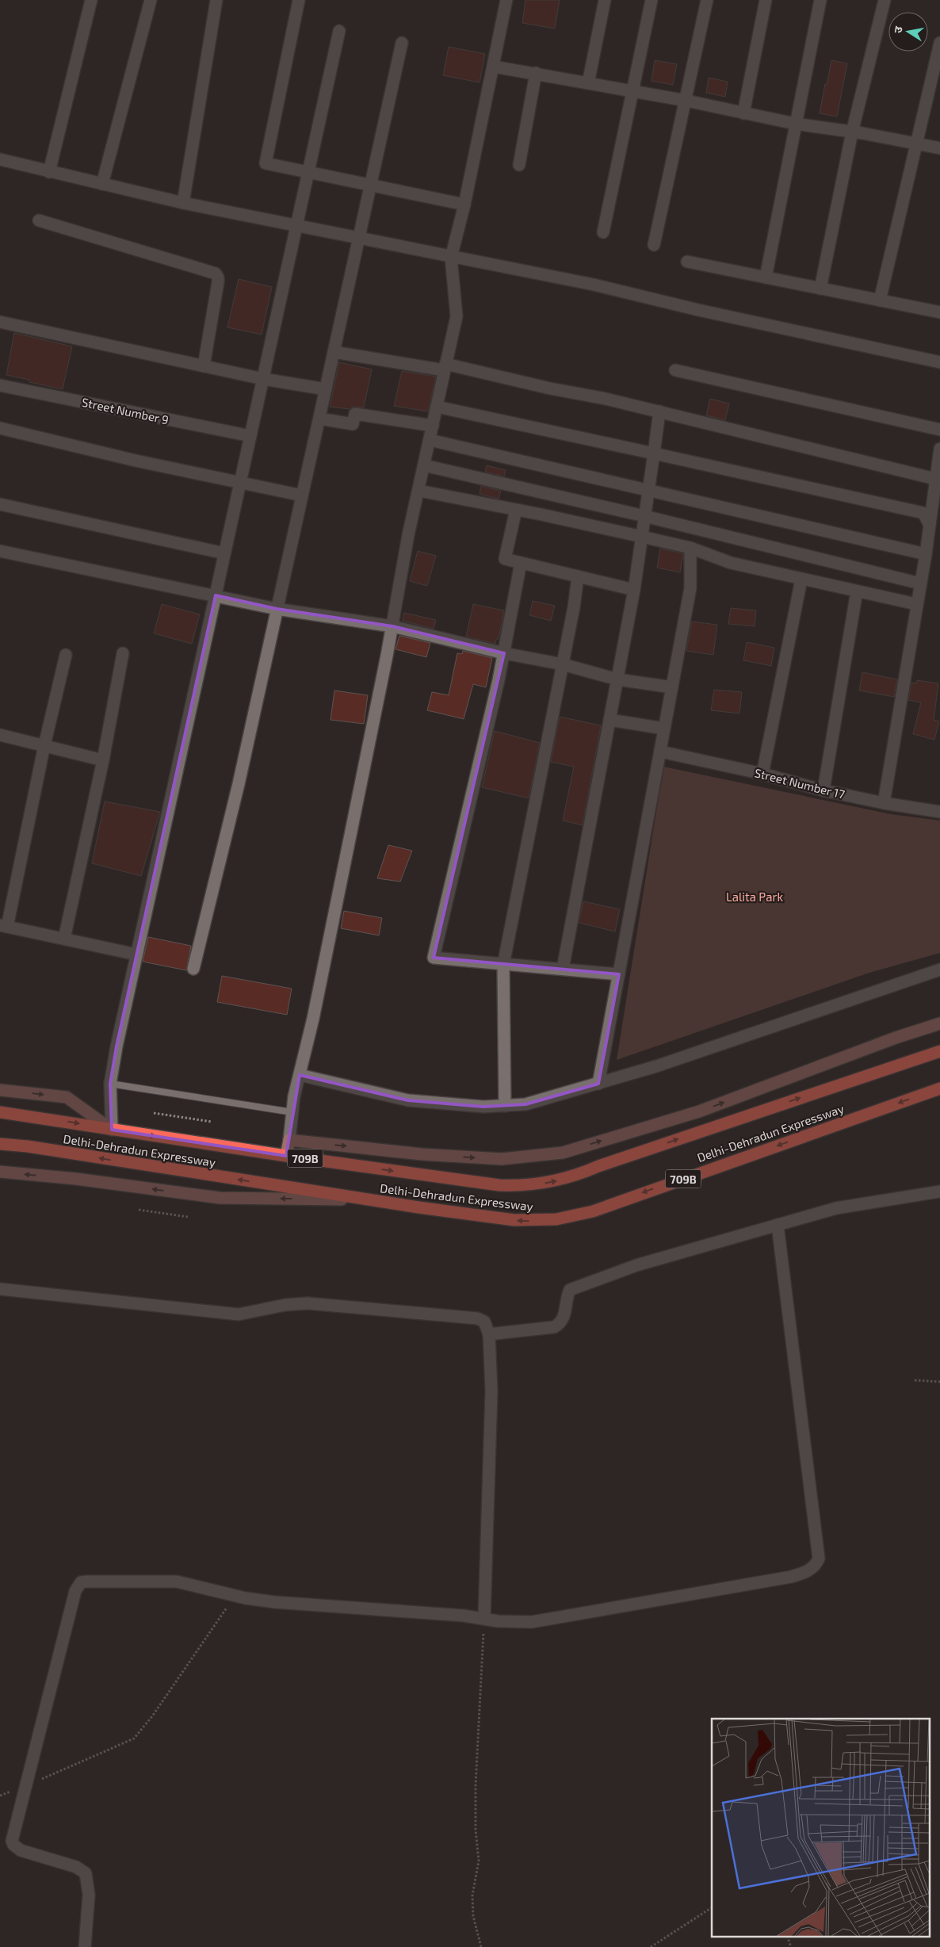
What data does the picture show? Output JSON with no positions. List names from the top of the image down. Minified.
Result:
{"streets":{"highway":["Delhi-Dehradun Expressway","709B"],"street":["Street Number 9","Street Number 17"]},"parks":["Lalita Park"],"north":"left"}
